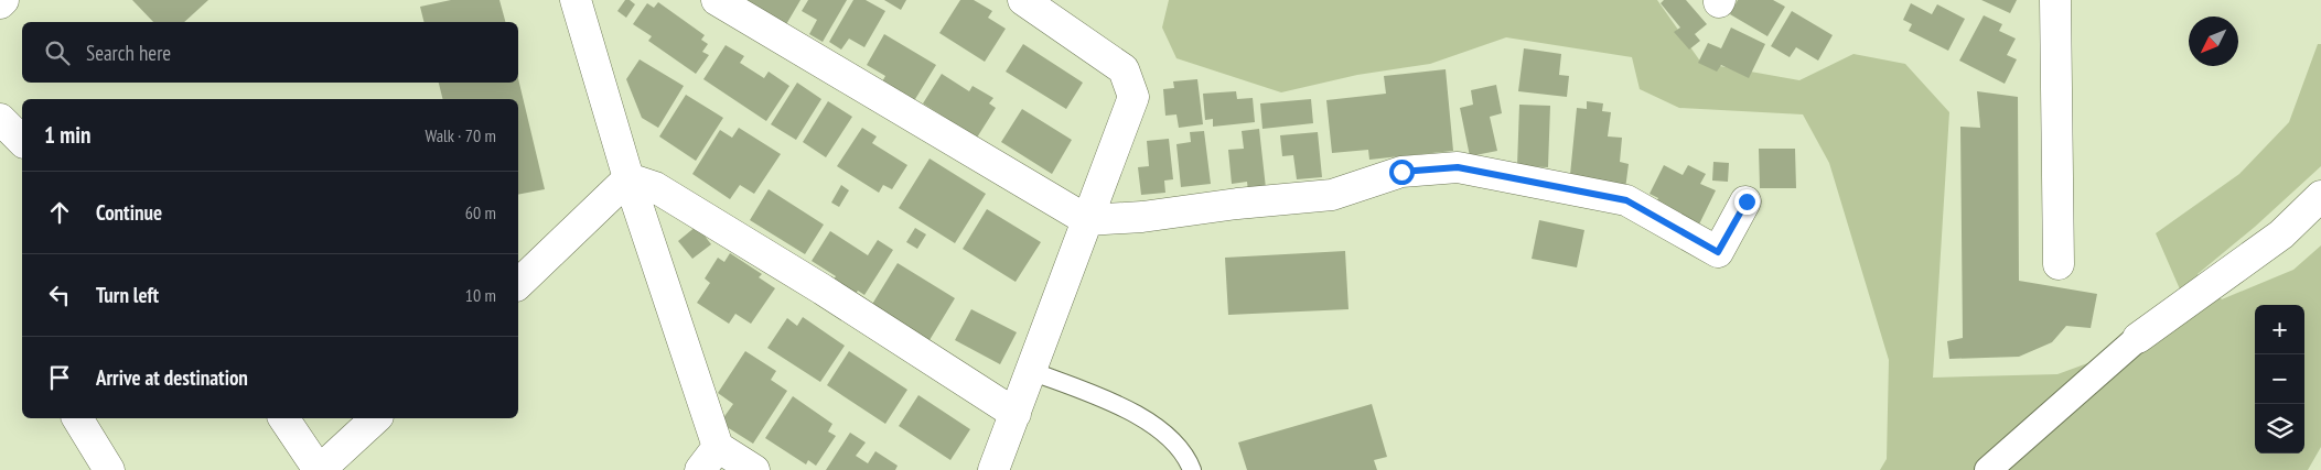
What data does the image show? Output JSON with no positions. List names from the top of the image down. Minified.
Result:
{"north":"bottom left","page":{"search":"Search here","heading":["1 min","Walk · 70 m"],"list":[["Continue","60 m"],["Turn left","10 m"],"Arrive at destination"],"map_buttons":["+","−"]}}
